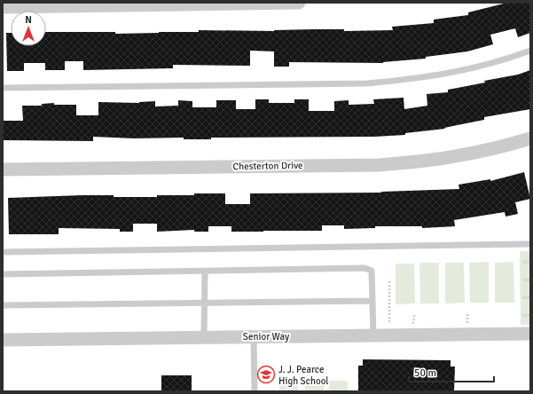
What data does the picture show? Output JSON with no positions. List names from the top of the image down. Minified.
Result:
{"streets":{"street":["Chesterton Drive","Senior Way"]},"places":{"school or university":["J. J. Pearce High School"]},"scale_bar":"50 m","north":"top"}
